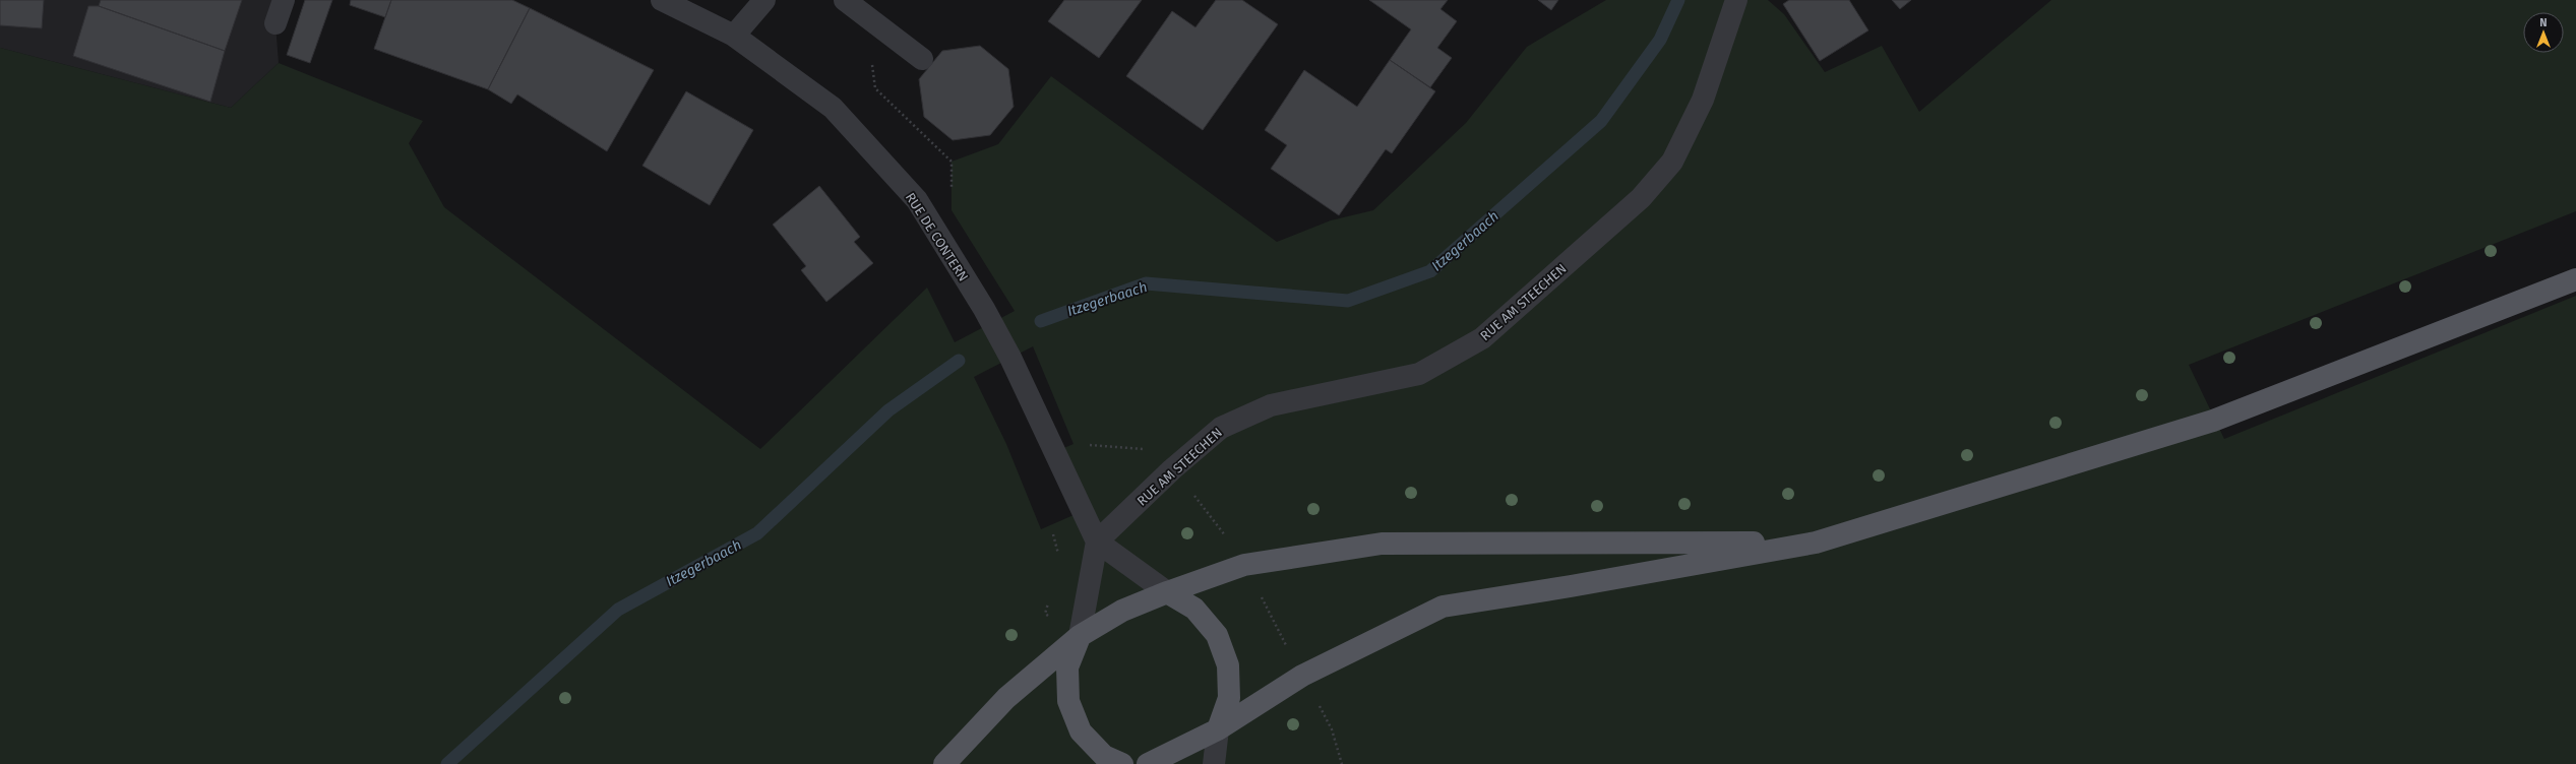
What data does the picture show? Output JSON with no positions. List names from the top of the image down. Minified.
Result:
{"streets":{"street":["RUE DE CONTERN","RUE AM STEECHEN"]},"crossings":[["RUE DE CONTERN","RUE AM STEECHEN"]],"water":["Itzegerbaach"],"north":"top"}
